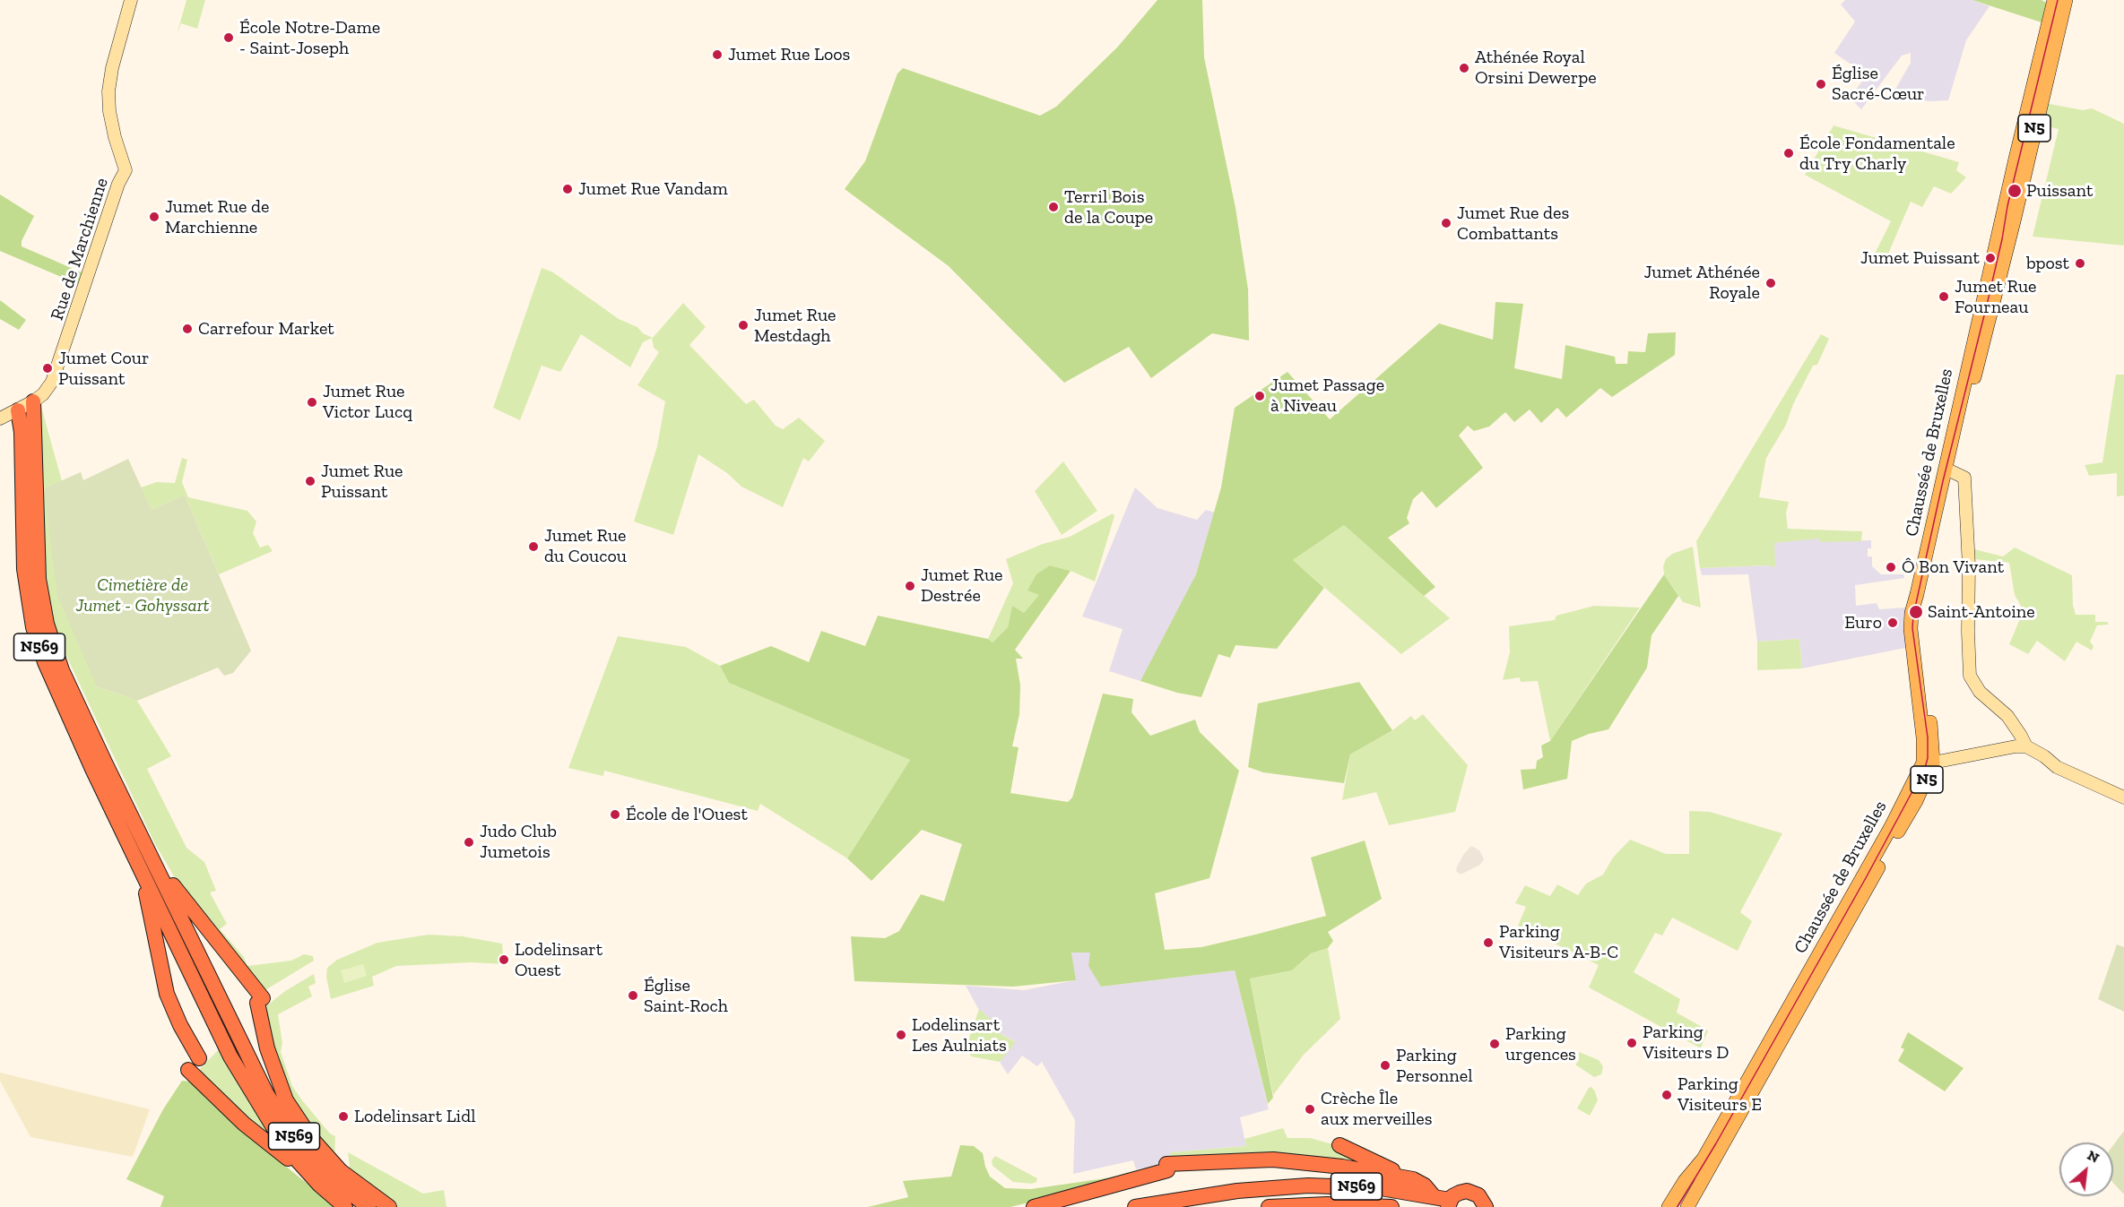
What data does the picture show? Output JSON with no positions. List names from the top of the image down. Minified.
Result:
{"streets":{"highway":["N569"],"main road":["N5","Chaussée de Bruxelles"],"street":["Rue de Marchienne"]},"crossings":[["Rue de Marchienne","N569"]],"parks":["Cimetière de Jumet - Gohyssart"],"places":["École Notre-Dame - Saint-Joseph","Jumet Rue Loos","Athénée Royal Orsini Dewerpe","Église Sacré-Cœur","École Fondamentale du Try Charly","Jumet Rue Vandam","Puissant","Terril Bois de la Coupe","Jumet Rue de Marchienne","Jumet Rue des Combattants","Jumet Puissant","bpost","Jumet Athénée Royale","Jumet Rue Fourneau","Jumet Rue Mestdagh","Carrefour Market","Jumet Cour Puissant","Jumet Passage à Niveau","Jumet Rue Victor Lucq","Jumet Rue Puissant","Jumet Rue du Coucou","Ô Bon Vivant","Jumet Rue Destrée","Saint-Antoine","Euro","École de l'Ouest","Judo Club Jumetois","Parking Visiteurs A-B-C","Lodelinsart Ouest","Église Saint-Roch","Lodelinsart Les Aulniats","Parking Visiteurs D","Parking urgences","Parking Personnel","Parking Visiteurs E","Crèche Île aux merveilles","Lodelinsart Lidl"],"north":"top right"}
